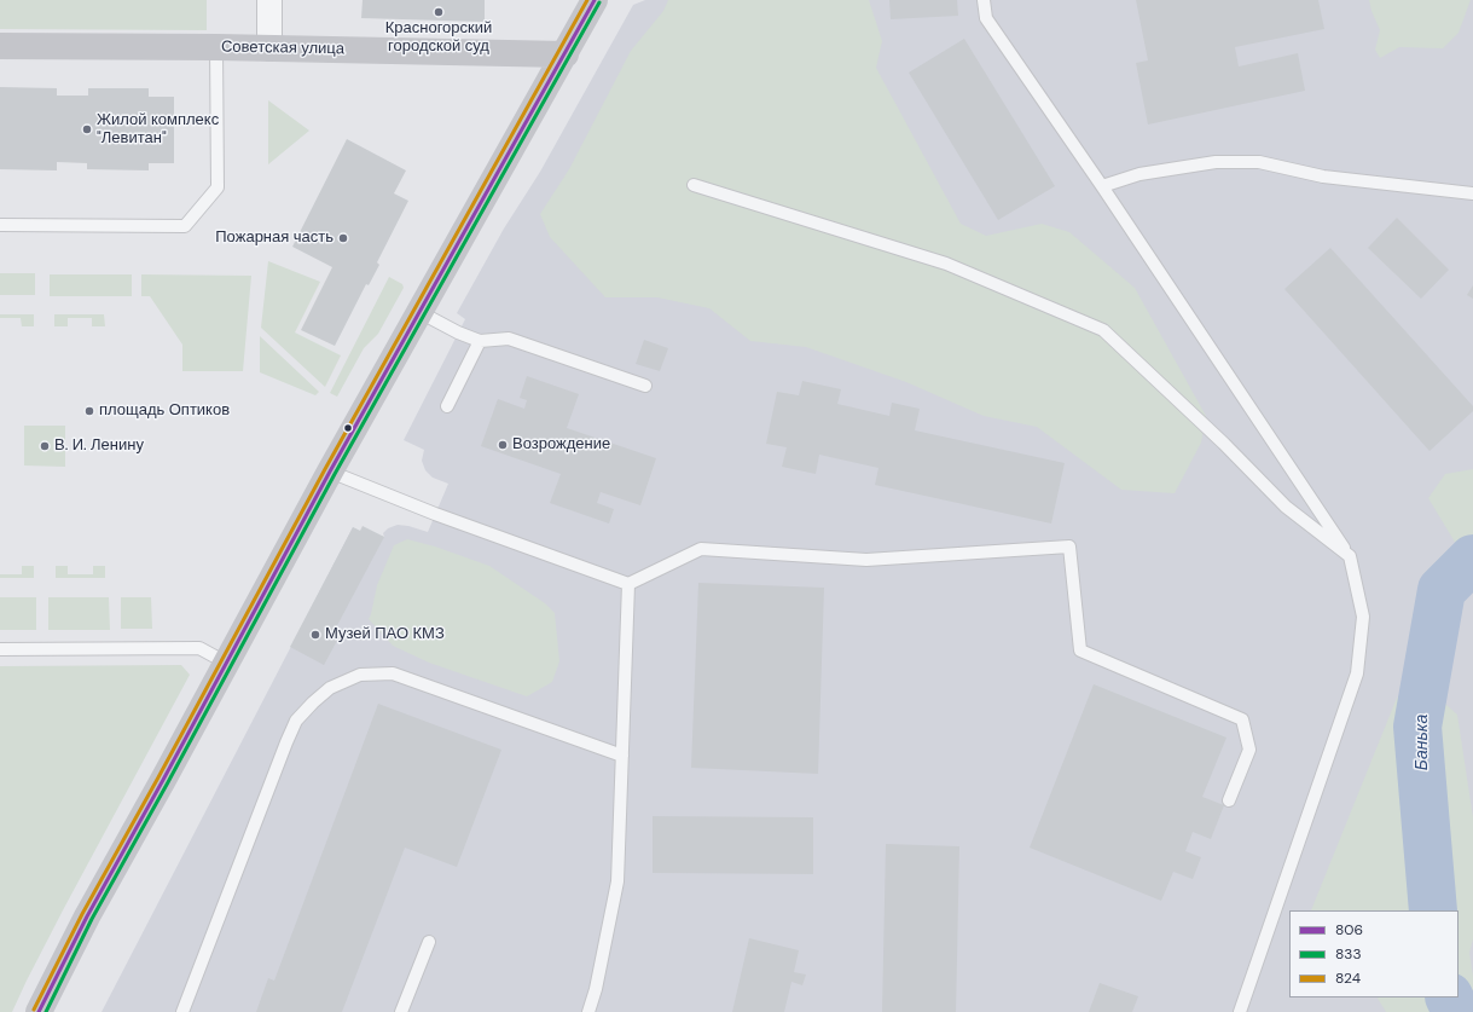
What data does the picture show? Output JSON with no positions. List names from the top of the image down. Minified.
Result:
{"streets":{"main road":["Советская улица"]},"water":["Банька"],"places":["Красногорский городской суд","Жилой комплекс \"Левитан\"","Пожарная часть","площадь Оптиков","Возрождение","В. И. Ленину","Музей ПАО КМЗ"],"lines":["transit line 806","transit line 824","transit line 833"],"legend":["806","833","824"]}
